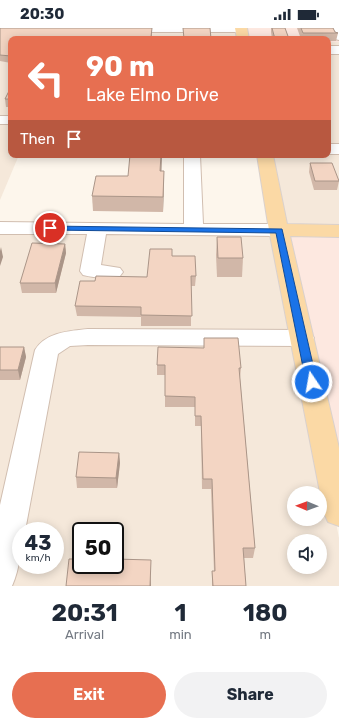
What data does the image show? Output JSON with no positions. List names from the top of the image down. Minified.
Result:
{"north":"left","page":{"status":"20:30","turn":["90 m","Lake Elmo Drive"],"then":"Then","speed":"43 km/h","limit":"50","eta":["20:31","Arrival","1","min","180","m"],"buttons":["Exit","Share"]}}
